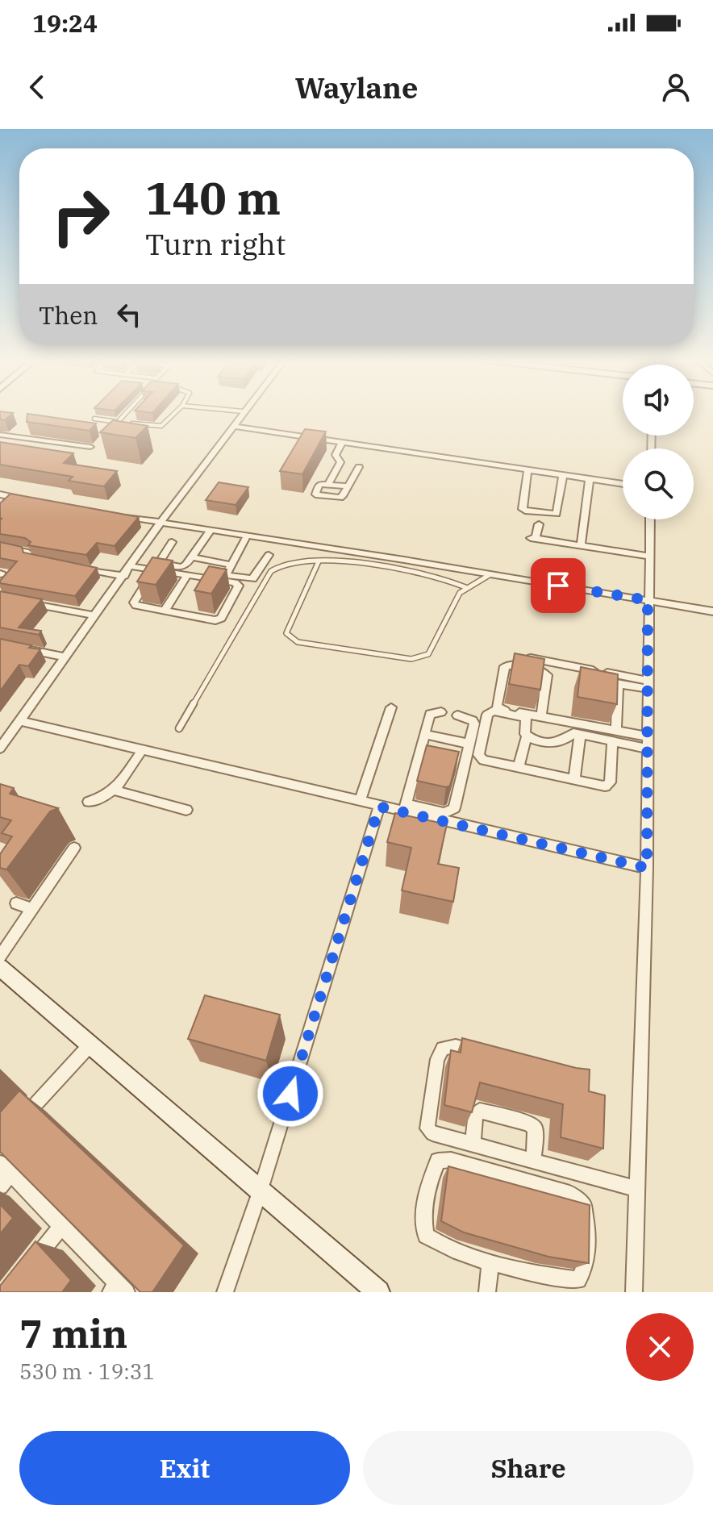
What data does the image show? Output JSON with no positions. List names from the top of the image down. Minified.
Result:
{"page":{"status":"19:24","header":"Waylane","turn":["140 m","Turn right"],"then":"Then","heading":["7 min","530 m · 19:31"],"buttons":["Exit","Share"]}}
